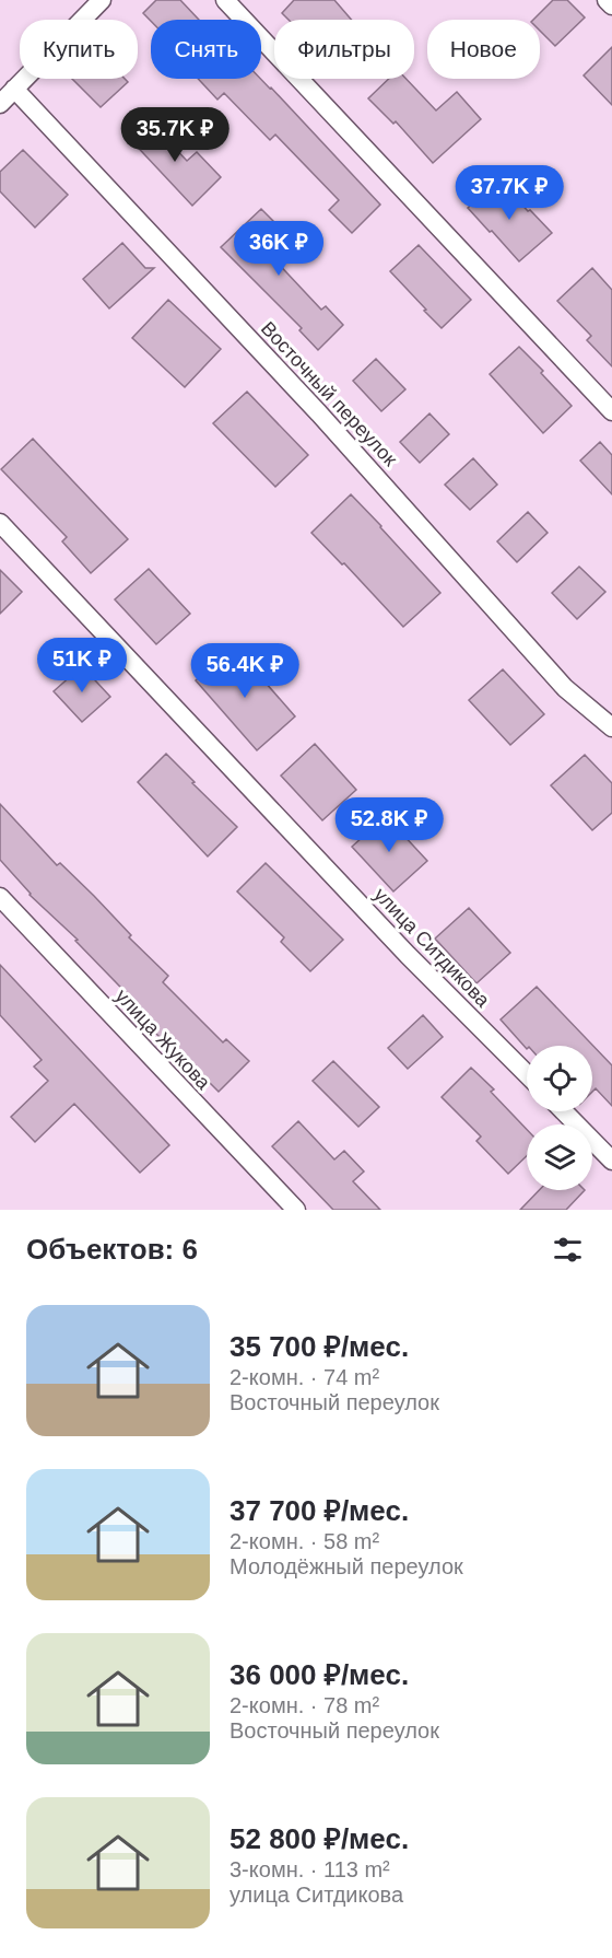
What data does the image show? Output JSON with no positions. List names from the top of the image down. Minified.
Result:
{"streets":{"street":["Восточный переулок","улица Ситдикова","улица Жукова"]},"page":{"chip":["Купить","Снять","Фильтры","Новое"],"price":["35.7K ₽","37.7K ₽","36K ₽","51K ₽","56.4K ₽","52.8K ₽"],"heading":"Объектов: 6","list":[{"name":"35 700 ₽/мес.","note":"2-комн. · 74 m² · Восточный переулок"},{"name":"37 700 ₽/мес.","note":"2-комн. · 58 m² · Молодёжный переулок"},{"name":"36 000 ₽/мес.","note":"2-комн. · 78 m² · Восточный переулок"},{"name":"52 800 ₽/мес.","note":"3-комн. · 113 m² · улица Ситдикова"}]}}
